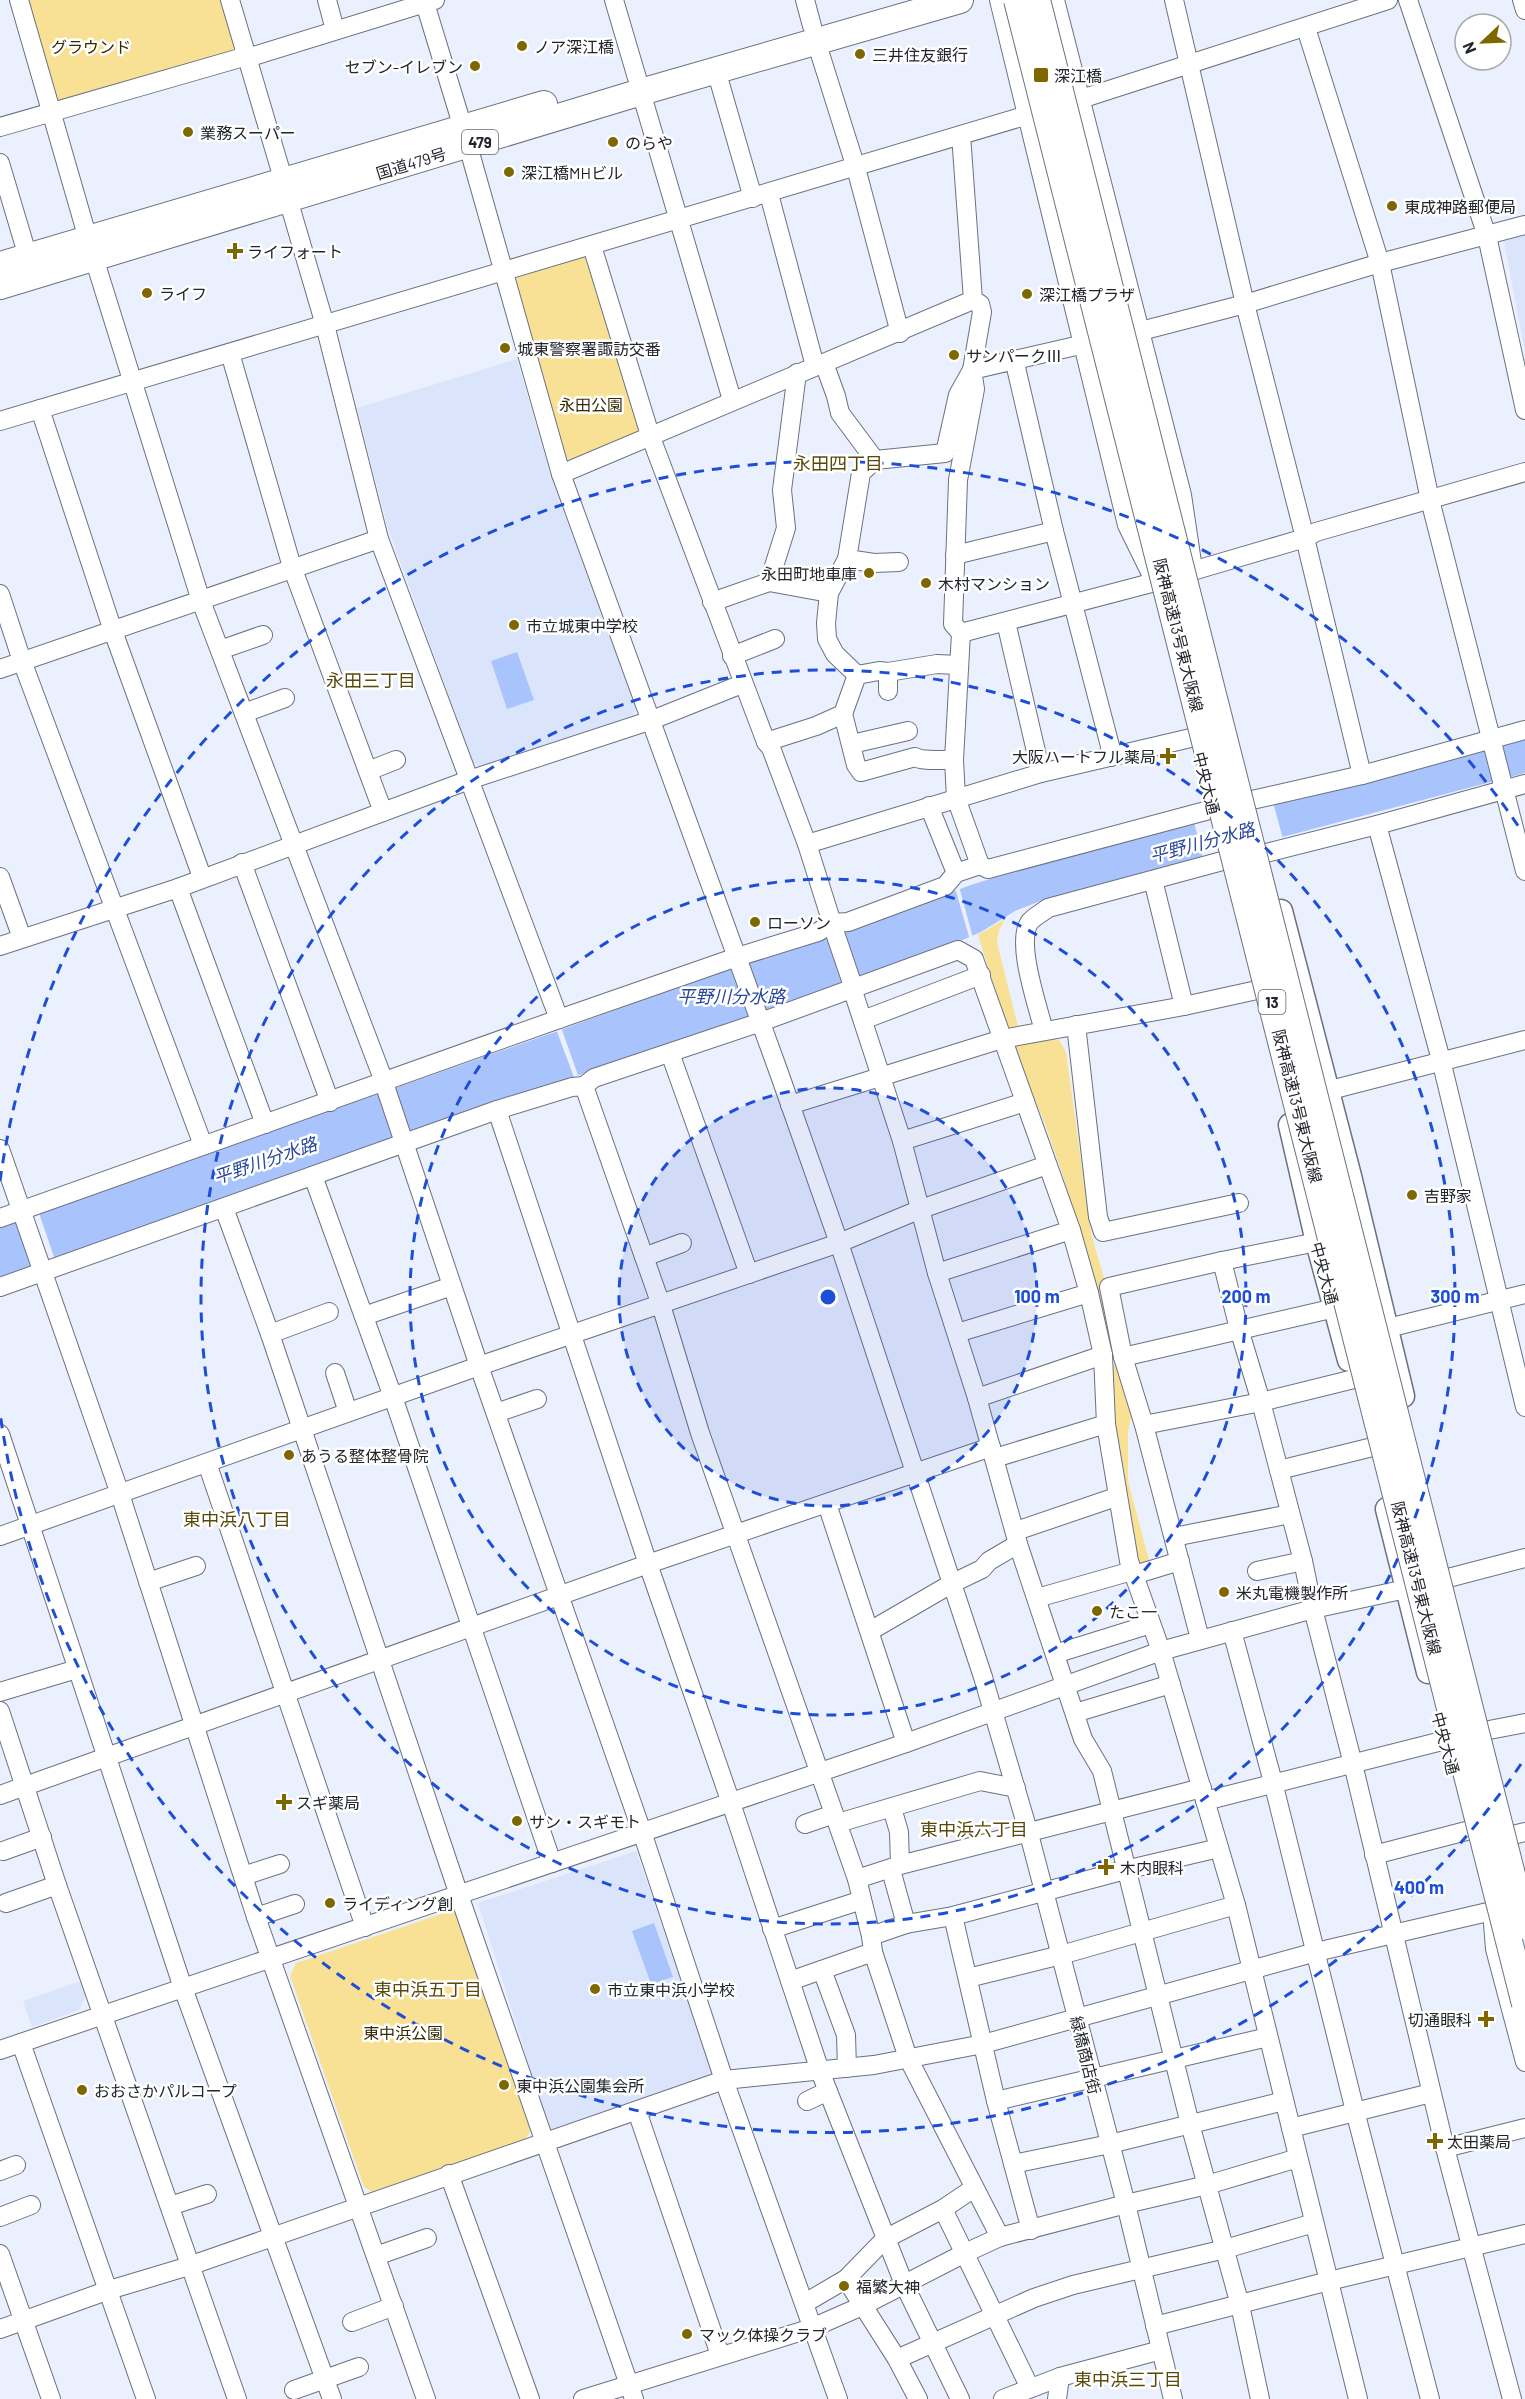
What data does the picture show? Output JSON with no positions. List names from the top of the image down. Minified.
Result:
{"streets":{"highway":["479","国道479号","阪神高速13号東大阪線","13"],"main road":["中央大通"],"street":["緑橋商店街"]},"crossings":[["国道479号","緑橋商店街"],["阪神高速13号東大阪線","中央大通"]],"districts":["永田四丁目","永田三丁目","東中浜八丁目","東中浜六丁目","東中浜五丁目","東中浜三丁目"],"water":["平野川分水路"],"parks":["グラウンド","永田公園","東中浜公園"],"places":{"other":["ノア深江橋","三井住友銀行","セブン-イレブン","業務スーパー","のらや","深江橋MHビル","東成神路郵便局","ライフ","深江橋プラザ","城東警察署諏訪交番","サンパークⅢ","永田町地車庫","木村マンション","市立城東中学校","ローソン","吉野家","あうる整体整骨院","米丸電機製作所","たこ一","サン・スギモト","ライディング創","市立東中浜小学校","東中浜公園集会所","おおさかパルコープ","福繁大神","マック体操クラブ"],"transit":["深江橋"],"health":["ライフォート","大阪ハートフル薬局","スギ薬局","木内眼科","切通眼科","太田薬局"]},"north":"bottom left","rings":["100 m","200 m","300 m","400 m"]}
